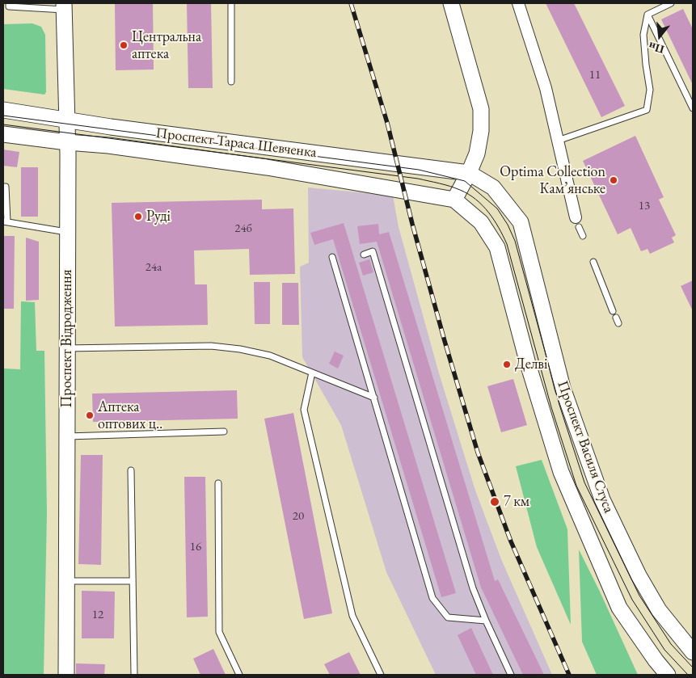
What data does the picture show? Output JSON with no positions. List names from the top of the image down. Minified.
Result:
{"streets":{"main road":["Проспект Тараса Шевченка","Проспект Відродження","Проспект Василя Стуса"]},"crossings":[["Проспект Тараса Шевченка","Проспект Відродження"],["Проспект Тараса Шевченка","Проспект Василя Стуса"]],"places":["Центральна аптека","Optima Collection Кам’янське","Рудi","Делві","Аптека оптових ц‥","7 км"],"house_numbers":["11","13","24б","24а","20","16","12"],"north":"bottom"}
